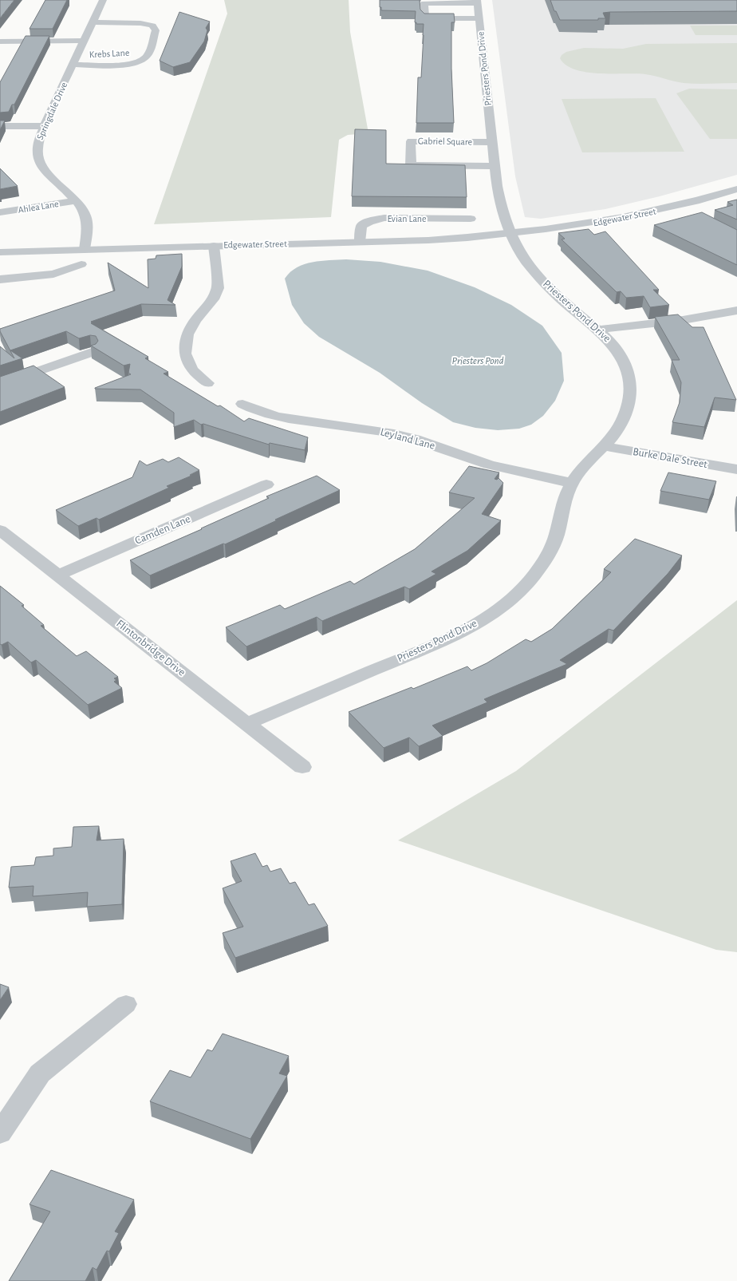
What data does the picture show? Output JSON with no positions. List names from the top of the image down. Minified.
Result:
{"streets":{"street":["Krebs Lane","Priesters Pond Drive","Springdale Drive","Gabriel Square","Ahlea Lane","Edgewater Street","Evian Lane","Leyland Lane","Burke Dale Street","Camden Lane","Flintonbridge Drive"]},"crossings":[["Krebs Lane","Springdale Drive"],["Priesters Pond Drive","Gabriel Square"],["Priesters Pond Drive","Edgewater Street"],["Priesters Pond Drive","Leyland Lane"],["Priesters Pond Drive","Burke Dale Street"],["Priesters Pond Drive","Flintonbridge Drive"],["Springdale Drive","Ahlea Lane"],["Springdale Drive","Edgewater Street"],["Edgewater Street","Evian Lane"],["Camden Lane","Flintonbridge Drive"]],"water":["Priesters Pond"]}
